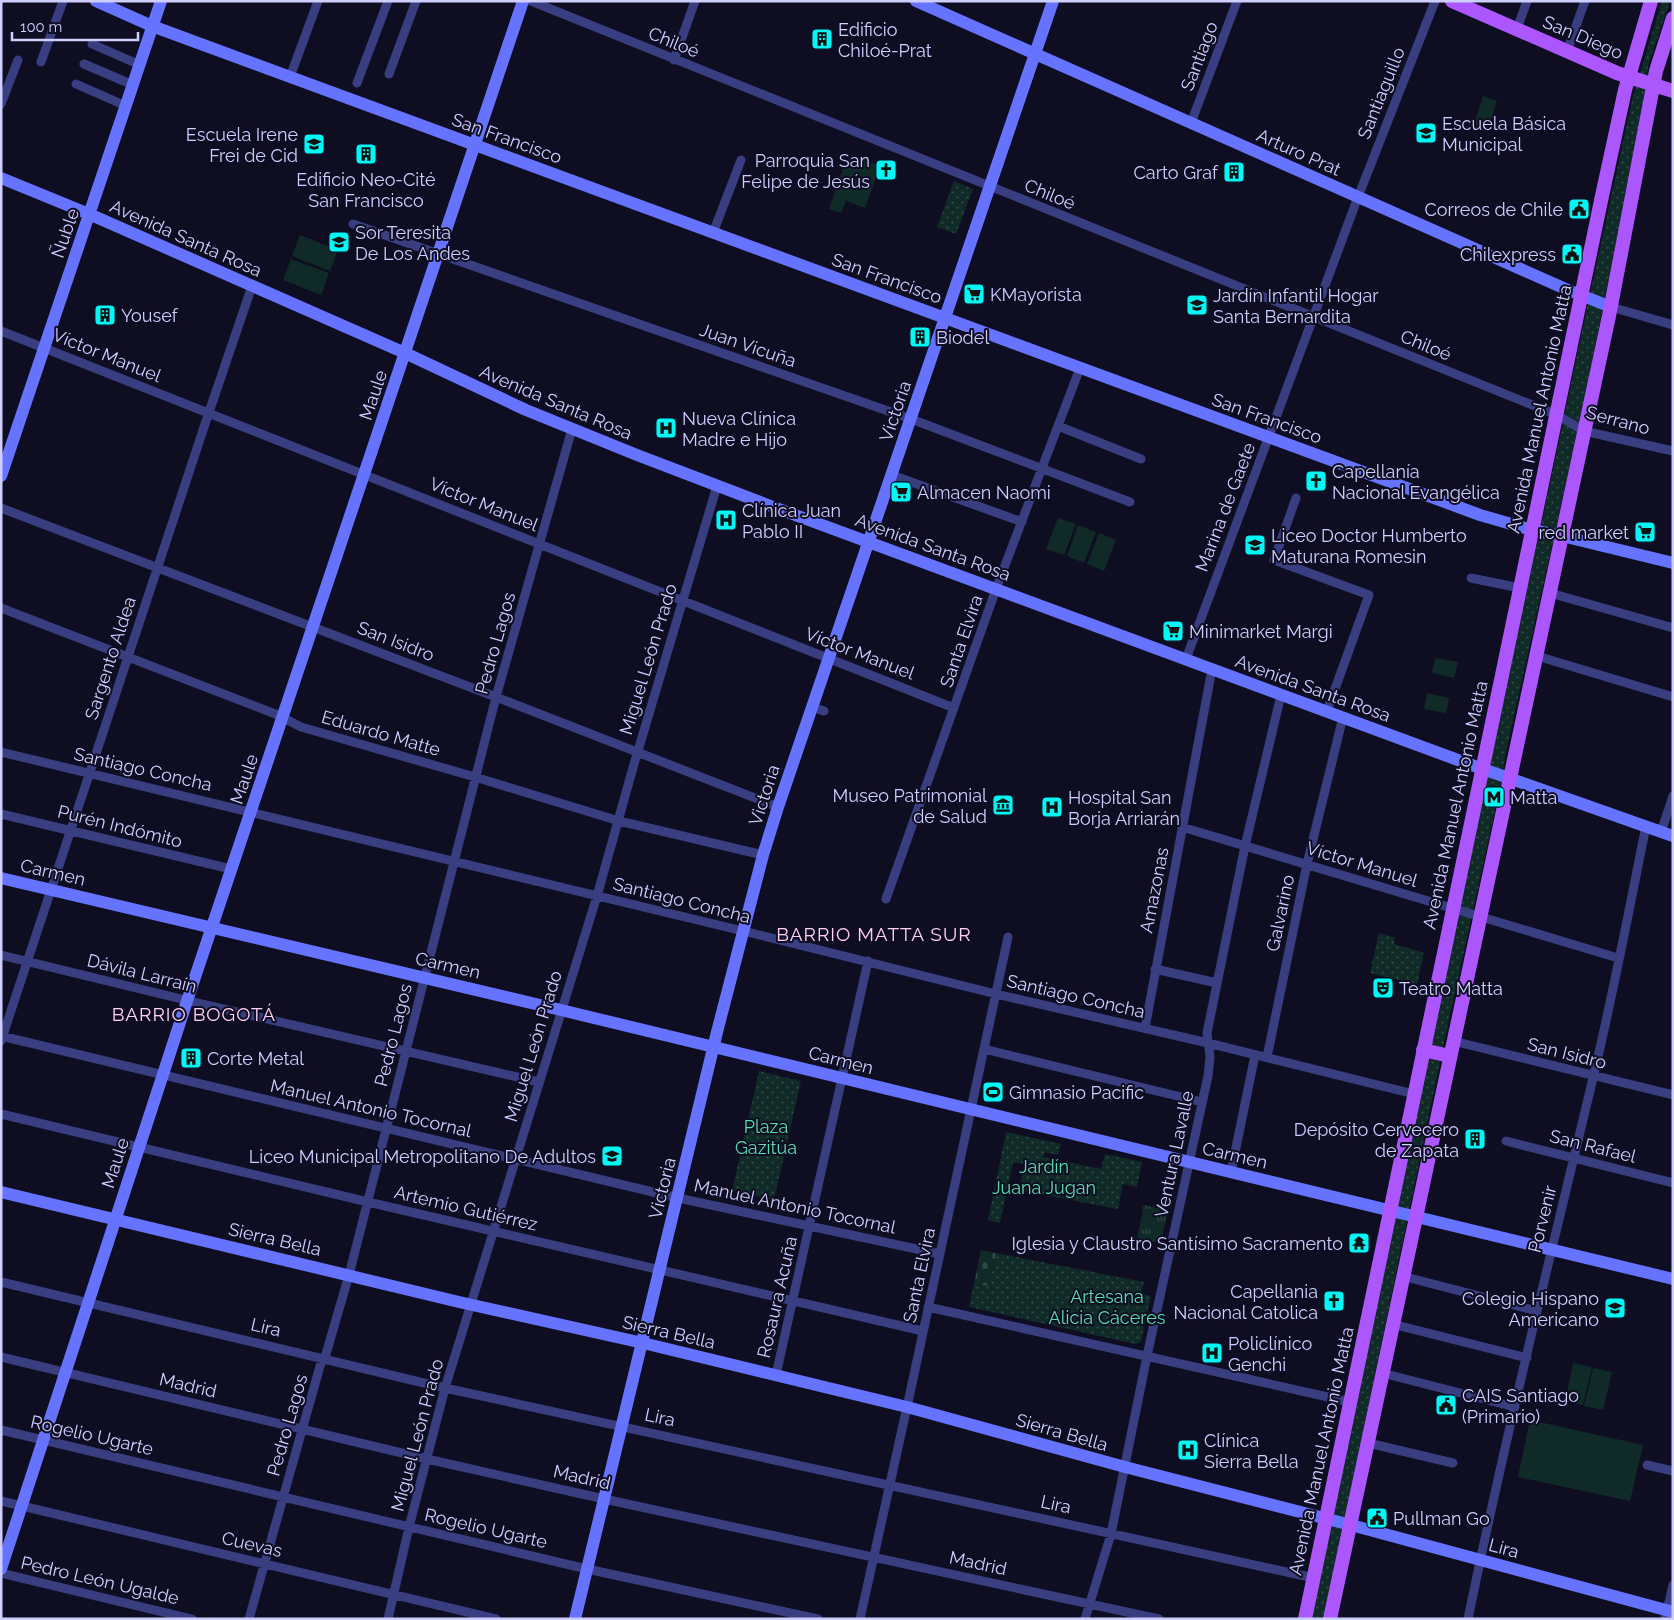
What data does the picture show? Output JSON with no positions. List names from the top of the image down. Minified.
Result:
{"streets":{"main road":["San Diego","San Francisco","Arturo Prat","Ñuble","Avenida Santa Rosa","Maule","Avenida Manuel Antonio Matta","Victoria","Carmen","Sierra Bella","Lira"],"street":["Chiloé","Santiago","Santiaguillo","Juan Vicuña","Víctor Manuel","Serrano","Marina de Gaete","San Isidro","Santa Elvira","Pedro Lagos","Sargento Aldea","Miguel León Prado","Eduardo Matte","Santiago Concha","Purén Indómito","Amazonas","Galvarino","Dávila Larraín","Manuel Antonio Tocornal","San Rafael","Ventura Lavalle","Artemio Gutiérrez","Porvenir","Rosaura Acuña","Madrid","Rogelio Ugarte","Cuevas","Pedro León Ugalde"]},"crossings":[["San Diego","Avenida Manuel Antonio Matta"],["Chiloé","Avenida Manuel Antonio Matta"],["Chiloé","Victoria"],["Chiloé","Serrano"],["Chiloé","Marina de Gaete"],["Santiago","Arturo Prat"],["Santiaguillo","Arturo Prat"],["Santiaguillo","Marina de Gaete"],["San Francisco","Ñuble"],["San Francisco","Maule"],["San Francisco","Avenida Manuel Antonio Matta"],["San Francisco","Victoria"],["San Francisco","Marina de Gaete"],["San Francisco","Santa Elvira"],["Arturo Prat","Avenida Manuel Antonio Matta"],["Arturo Prat","Victoria"],["Arturo Prat","Marina de Gaete"],["Ñuble","Avenida Santa Rosa"],["Ñuble","Víctor Manuel"],["Avenida Santa Rosa","Maule"],["Avenida Santa Rosa","Avenida Manuel Antonio Matta"],["Avenida Santa Rosa","Victoria"],["Avenida Santa Rosa","Marina de Gaete"],["Avenida Santa Rosa","Santa Elvira"],["Avenida Santa Rosa","Pedro Lagos"],["Avenida Santa Rosa","Sargento Aldea"],["Avenida Santa Rosa","Miguel León Prado"],["Avenida Santa Rosa","Amazonas"],["Avenida Santa Rosa","Galvarino"],["Avenida Santa Rosa","Ventura Lavalle"],["Avenida Santa Rosa","Porvenir"],["Juan Vicuña","Maule"],["Juan Vicuña","Victoria"],["Juan Vicuña","Santa Elvira"],["Víctor Manuel","Maule"],["Víctor Manuel","Avenida Manuel Antonio Matta"],["Víctor Manuel","Victoria"],["Víctor Manuel","Santa Elvira"],["Víctor Manuel","Pedro Lagos"],["Víctor Manuel","Sargento Aldea"],["Víctor Manuel","Miguel León Prado"],["Víctor Manuel","Amazonas"],["Víctor Manuel","Galvarino"],["Víctor Manuel","Ventura Lavalle"],["Víctor Manuel","Porvenir"],["Maule","San Isidro"],["Maule","Eduardo Matte"],["Maule","Santiago Concha"],["Maule","Purén Indómito"],["Maule","Carmen"],["Maule","Dávila Larraín"],["Maule","Manuel Antonio Tocornal"],["Maule","Artemio Gutiérrez"],["Maule","Sierra Bella"],["Maule","Lira"],["Maule","Madrid"],["Maule","Rogelio Ugarte"],["Maule","Cuevas"],["Avenida Manuel Antonio Matta","Serrano"],["Avenida Manuel Antonio Matta","Santiago Concha"],["Avenida Manuel Antonio Matta","Carmen"],["Avenida Manuel Antonio Matta","Sierra Bella"],["Avenida Manuel Antonio Matta","Lira"],["Victoria","San Isidro"],["Victoria","Eduardo Matte"],["Victoria","Santiago Concha"],["Victoria","Carmen"],["Victoria","Manuel Antonio Tocornal"],["Victoria","Artemio Gutiérrez"],["Victoria","Sierra Bella"],["Victoria","Lira"],["Victoria","Madrid"],["Victoria","Rogelio Ugarte"],["San Isidro","Pedro Lagos"],["San Isidro","Sargento Aldea"],["San Isidro","Miguel León Prado"],["San Isidro","Porvenir"],["Santa Elvira","Santiago Concha"],["Santa Elvira","Carmen"],["Santa Elvira","Manuel Antonio Tocornal"],["Santa Elvira","Artemio Gutiérrez"],["Santa Elvira","Sierra Bella"],["Santa Elvira","Lira"],["Santa Elvira","Madrid"],["Pedro Lagos","Eduardo Matte"],["Pedro Lagos","Santiago Concha"],["Pedro Lagos","Carmen"],["Pedro Lagos","Dávila Larraín"],["Pedro Lagos","Manuel Antonio Tocornal"],["Pedro Lagos","Artemio Gutiérrez"],["Pedro Lagos","Sierra Bella"],["Pedro Lagos","Lira"],["Pedro Lagos","Madrid"],["Pedro Lagos","Rogelio Ugarte"],["Pedro Lagos","Cuevas"],["Sargento Aldea","Eduardo Matte"],["Sargento Aldea","Santiago Concha"],["Sargento Aldea","Purén Indómito"],["Sargento Aldea","Carmen"],["Sargento Aldea","Dávila Larraín"],["Sargento Aldea","Manuel Antonio Tocornal"],["Miguel León Prado","Eduardo Matte"],["Miguel León Prado","Santiago Concha"],["Miguel León Prado","Carmen"],["Miguel León Prado","Dávila Larraín"],["Miguel León Prado","Manuel Antonio Tocornal"],["Miguel León Prado","Artemio Gutiérrez"],["Miguel León Prado","Sierra Bella"],["Miguel León Prado","Lira"],["Miguel León Prado","Madrid"],["Miguel León Prado","Rogelio Ugarte"],["Miguel León Prado","Cuevas"],["Santiago Concha","Amazonas"],["Santiago Concha","Galvarino"],["Santiago Concha","Ventura Lavalle"],["Santiago Concha","Rosaura Acuña"],["Carmen","Ventura Lavalle"],["Carmen","Porvenir"],["Carmen","Rosaura Acuña"],["Manuel Antonio Tocornal","Rosaura Acuña"],["San Rafael","Porvenir"],["Ventura Lavalle","Sierra Bella"],["Ventura Lavalle","Lira"],["Ventura Lavalle","Madrid"],["Artemio Gutiérrez","Rosaura Acuña"],["Porvenir","Lira"],["Sierra Bella","Rosaura Acuña"],["Sierra Bella","Lira"]],"districts":["BARRIO MATTA SUR","BARRIO BOGOTÁ"],"parks":["Plaza Gazitúa","Jardín Juana Jugan","Artesana Alicia Cáceres"],"places":{"building":["Edificio Chiloé-Prat","Edificio Neo-Cité San Francisco","Carto Graf","Yousef","Biodel","Corte Metal","Depósito Cervecero de Zapata"],"school or university":["Escuela Básica Municipal","Escuela Irene Frei de Cid","Sor Teresita De Los Andes","Jardín Infantil Hogar Santa Bernardita","Liceo Doctor Humberto Maturana Romesin","Liceo Municipal Metropolitano De Adultos","Colegio Hispano Americano"],"church":["Parroquia San Felipe de Jesús","Capellanía Nacional Evangélica","Capellania Nacional Catolica"],"public building":["Correos de Chile","Chilexpress","CAIS Santiago (Primario)","Pullman Go"],"supermarket":["KMayorista","Almacen Naomi","red market","Minimarket Margi"],"hospital":["Nueva Clínica Madre e Hijo","Clínica Juan Pablo II","Hospital San Borja Arriarán","Policlínico Genchi","Clínica Sierra Bella"],"metro station":["Matta"],"museum":["Museo Patrimonial de Salud"],"theatre":["Teatro Matta"],"sports":["Gimnasio Pacific"],"temple":["Iglesia y Claustro Santísimo Sacramento"]},"scale_bar":"100 m"}
